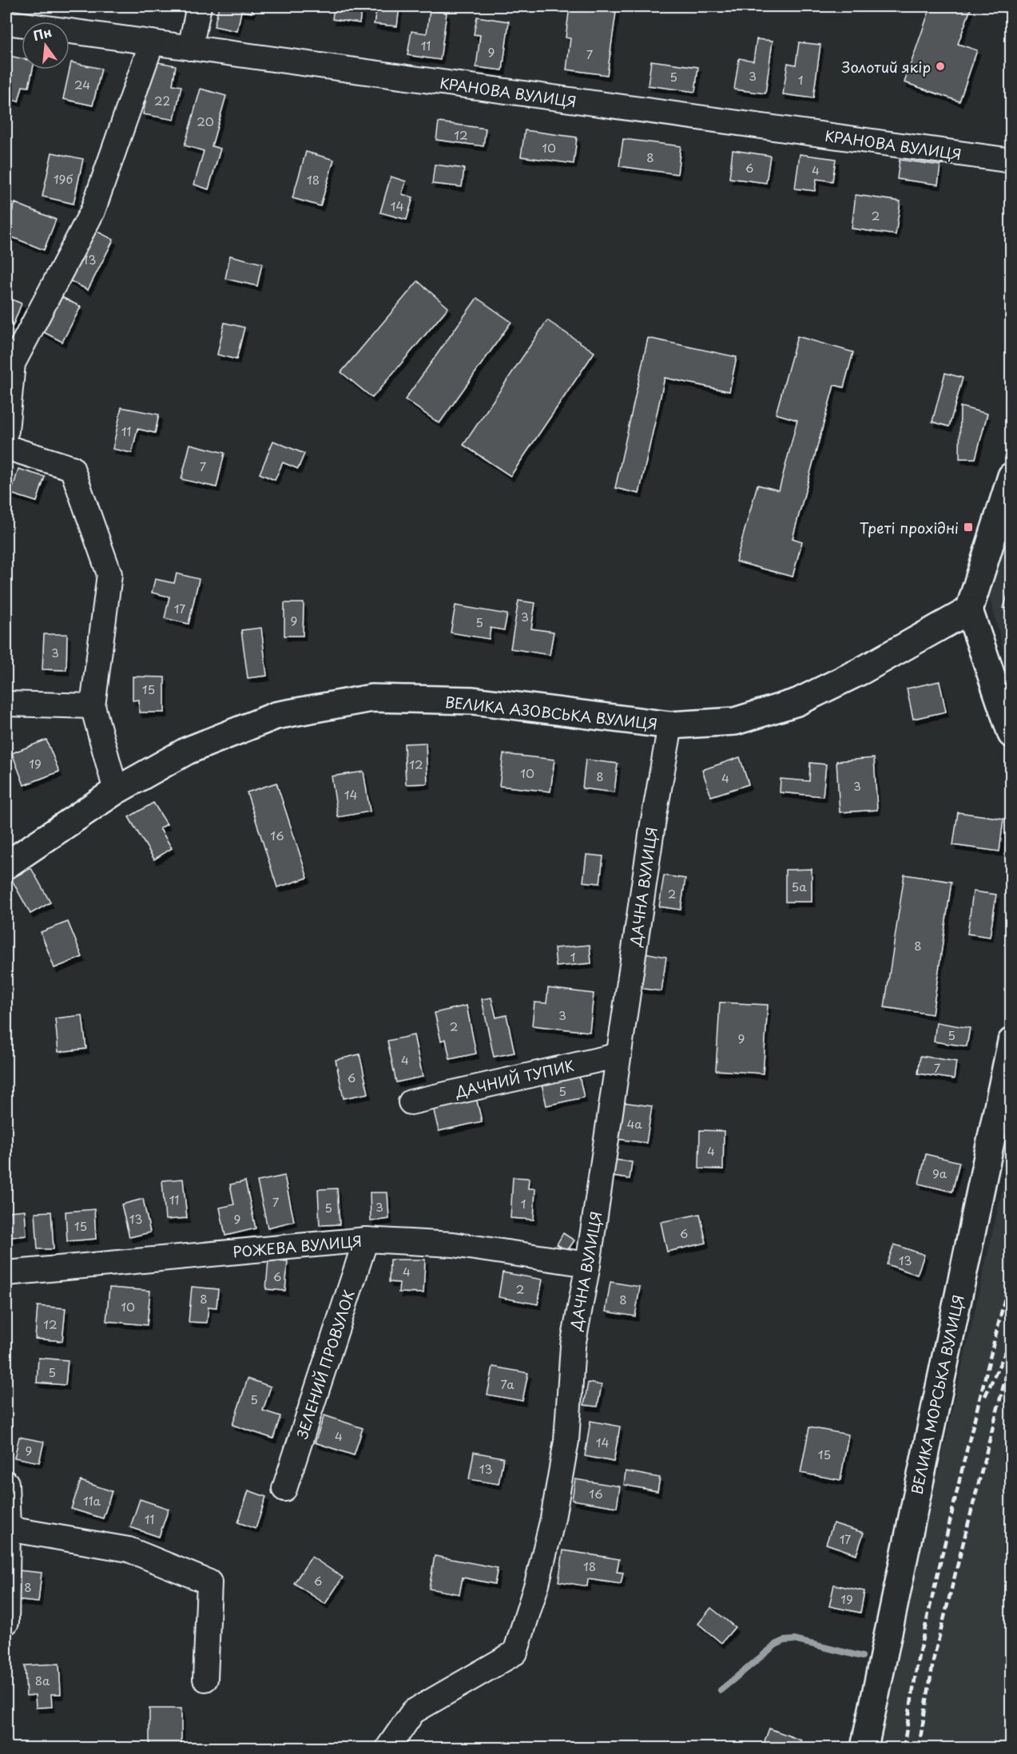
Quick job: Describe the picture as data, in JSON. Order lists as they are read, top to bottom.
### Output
{
  "streets": {
    "street": [
      "КРАНОВА ВУЛИЦЯ",
      "ВЕЛИКА АЗОВСЬКА ВУЛИЦЯ",
      "ДАЧНА ВУЛИЦЯ",
      "ДАЧНИЙ ТУПИК",
      "РОЖЕВА ВУЛИЦЯ",
      "ЗЕЛЕНИЙ ПРОВУЛОК",
      "ВЕЛИКА МОРСЬКА ВУЛИЦЯ"
    ]
  },
  "crossings": [
    ["ВЕЛИКА АЗОВСЬКА ВУЛИЦЯ", "ДАЧНА ВУЛИЦЯ"],
    ["ДАЧНА ВУЛИЦЯ", "ДАЧНИЙ ТУПИК"],
    ["ДАЧНА ВУЛИЦЯ", "РОЖЕВА ВУЛИЦЯ"],
    ["РОЖЕВА ВУЛИЦЯ", "ЗЕЛЕНИЙ ПРОВУЛОК"]
  ],
  "places": {
    "other": ["Золотий якір"],
    "transit": ["Треті прохідні"]
  },
  "house_numbers": [
    "11",
    "9",
    "7",
    "3",
    "5",
    "1",
    "24",
    "22",
    "20",
    "12",
    "10",
    "8",
    "6",
    "4",
    "19б",
    "18",
    "14",
    "2",
    "13",
    "11",
    "7",
    "17",
    "3",
    "9",
    "5",
    "3",
    "15",
    "19",
    "12",
    "10",
    "8",
    "4",
    "3",
    "14",
    "16",
    "5а",
    "2",
    "8",
    "1",
    "3",
    "2",
    "5",
    "9",
    "4",
    "7",
    "6",
    "5",
    "4а",
    "4",
    "9а",
    "11",
    "7",
    "1",
    "3",
    "5",
    "13",
    "9",
    "15",
    "6",
    "13",
    "4",
    "6",
    "2",
    "8",
    "8",
    "10",
    "12",
    "5",
    "7а",
    "5",
    "4",
    "14",
    "9",
    "15",
    "13",
    "16",
    "11а",
    "11",
    "17",
    "18",
    "6",
    "8",
    "19",
    "8а"
  ],
  "north": "top"
}
